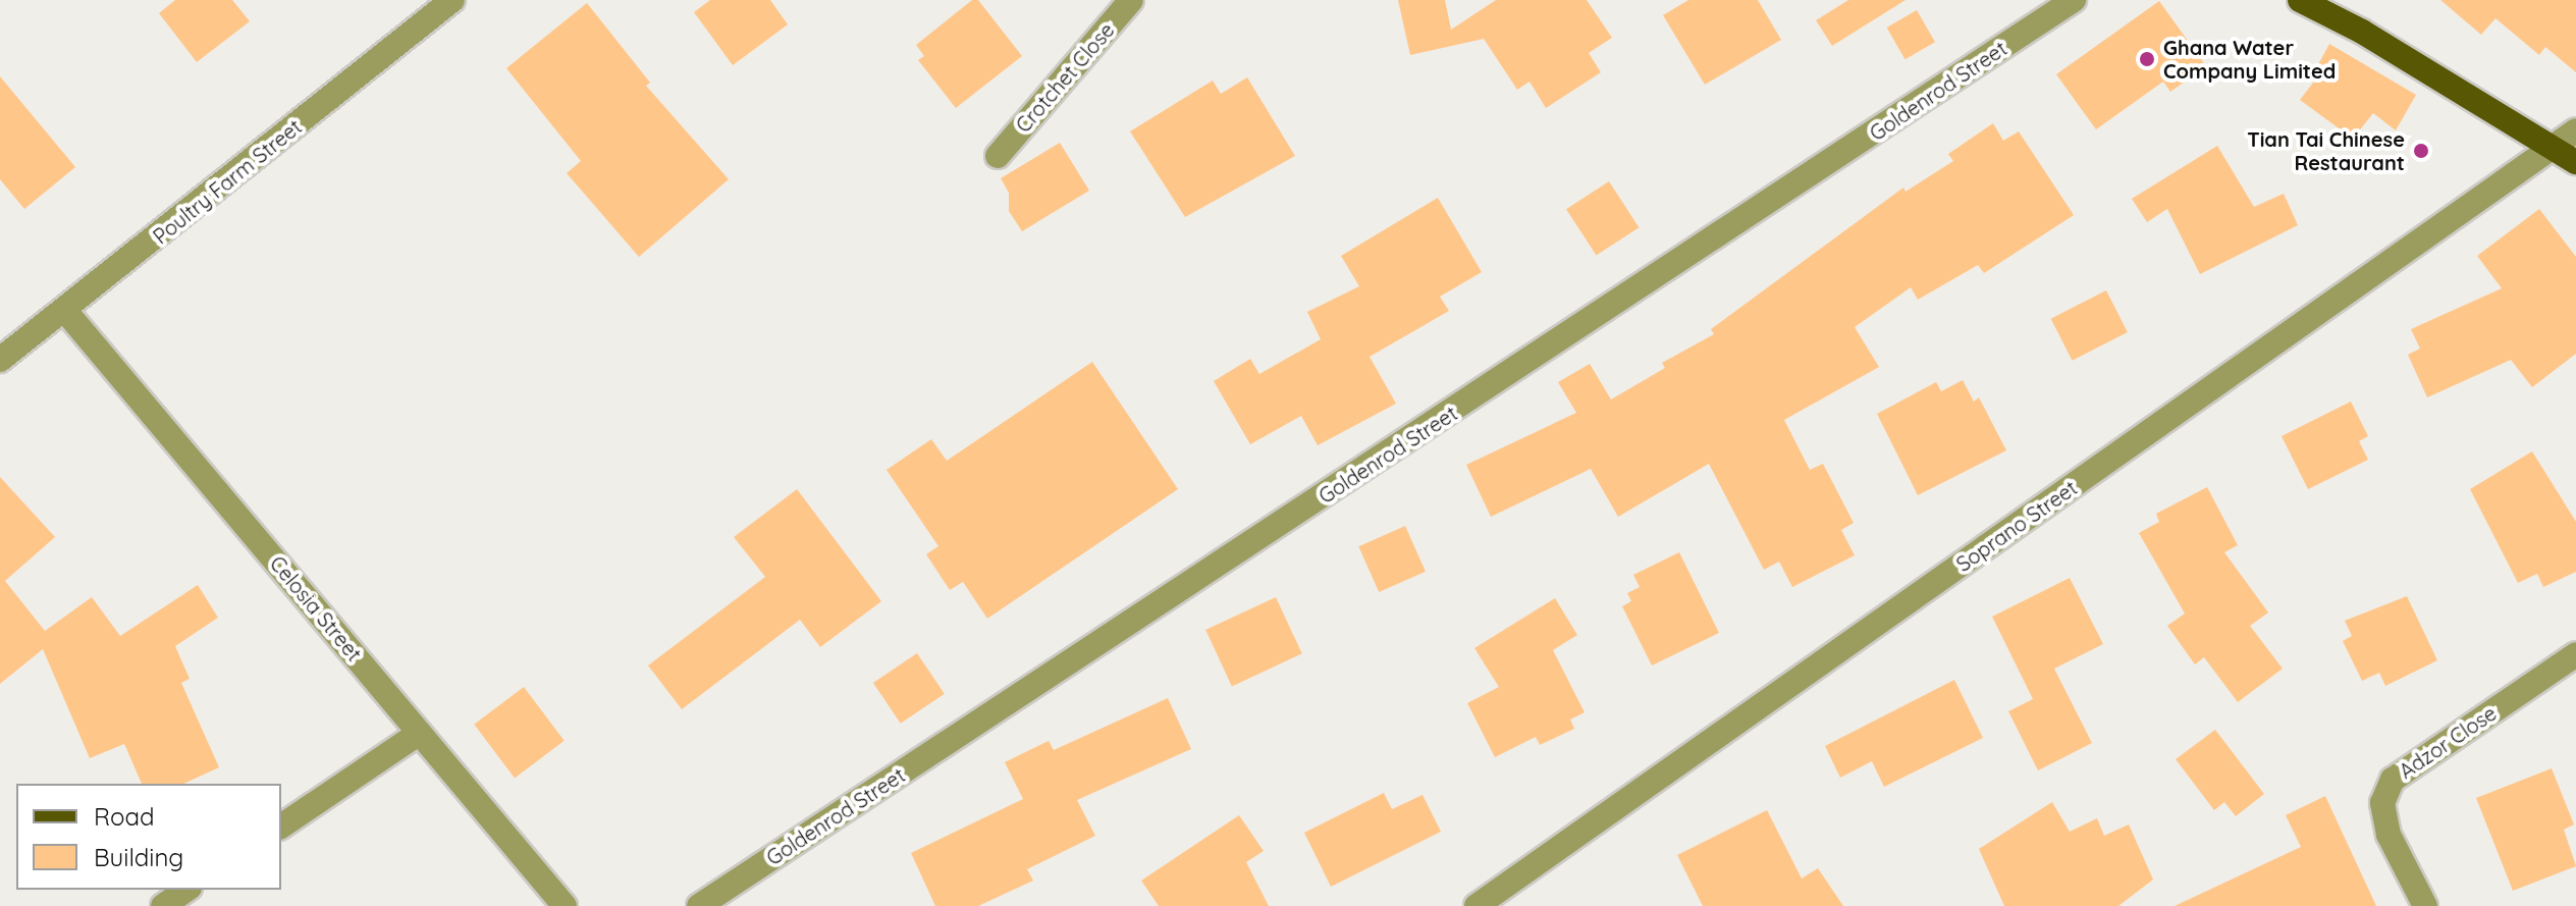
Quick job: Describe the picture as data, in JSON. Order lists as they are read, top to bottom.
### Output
{
  "streets": {
    "street": [
      "Crotchet Close",
      "Goldenrod Street",
      "Poultry Farm Street",
      "Soprano Street",
      "Celosia Street",
      "Adzor Close"
    ]
  },
  "crossings": [
    ["Poultry Farm Street", "Celosia Street"]
  ],
  "places": ["Ghana Water Company Limited", "Tian Tai Chinese Restaurant"],
  "legend": ["Road", "Building"]
}
